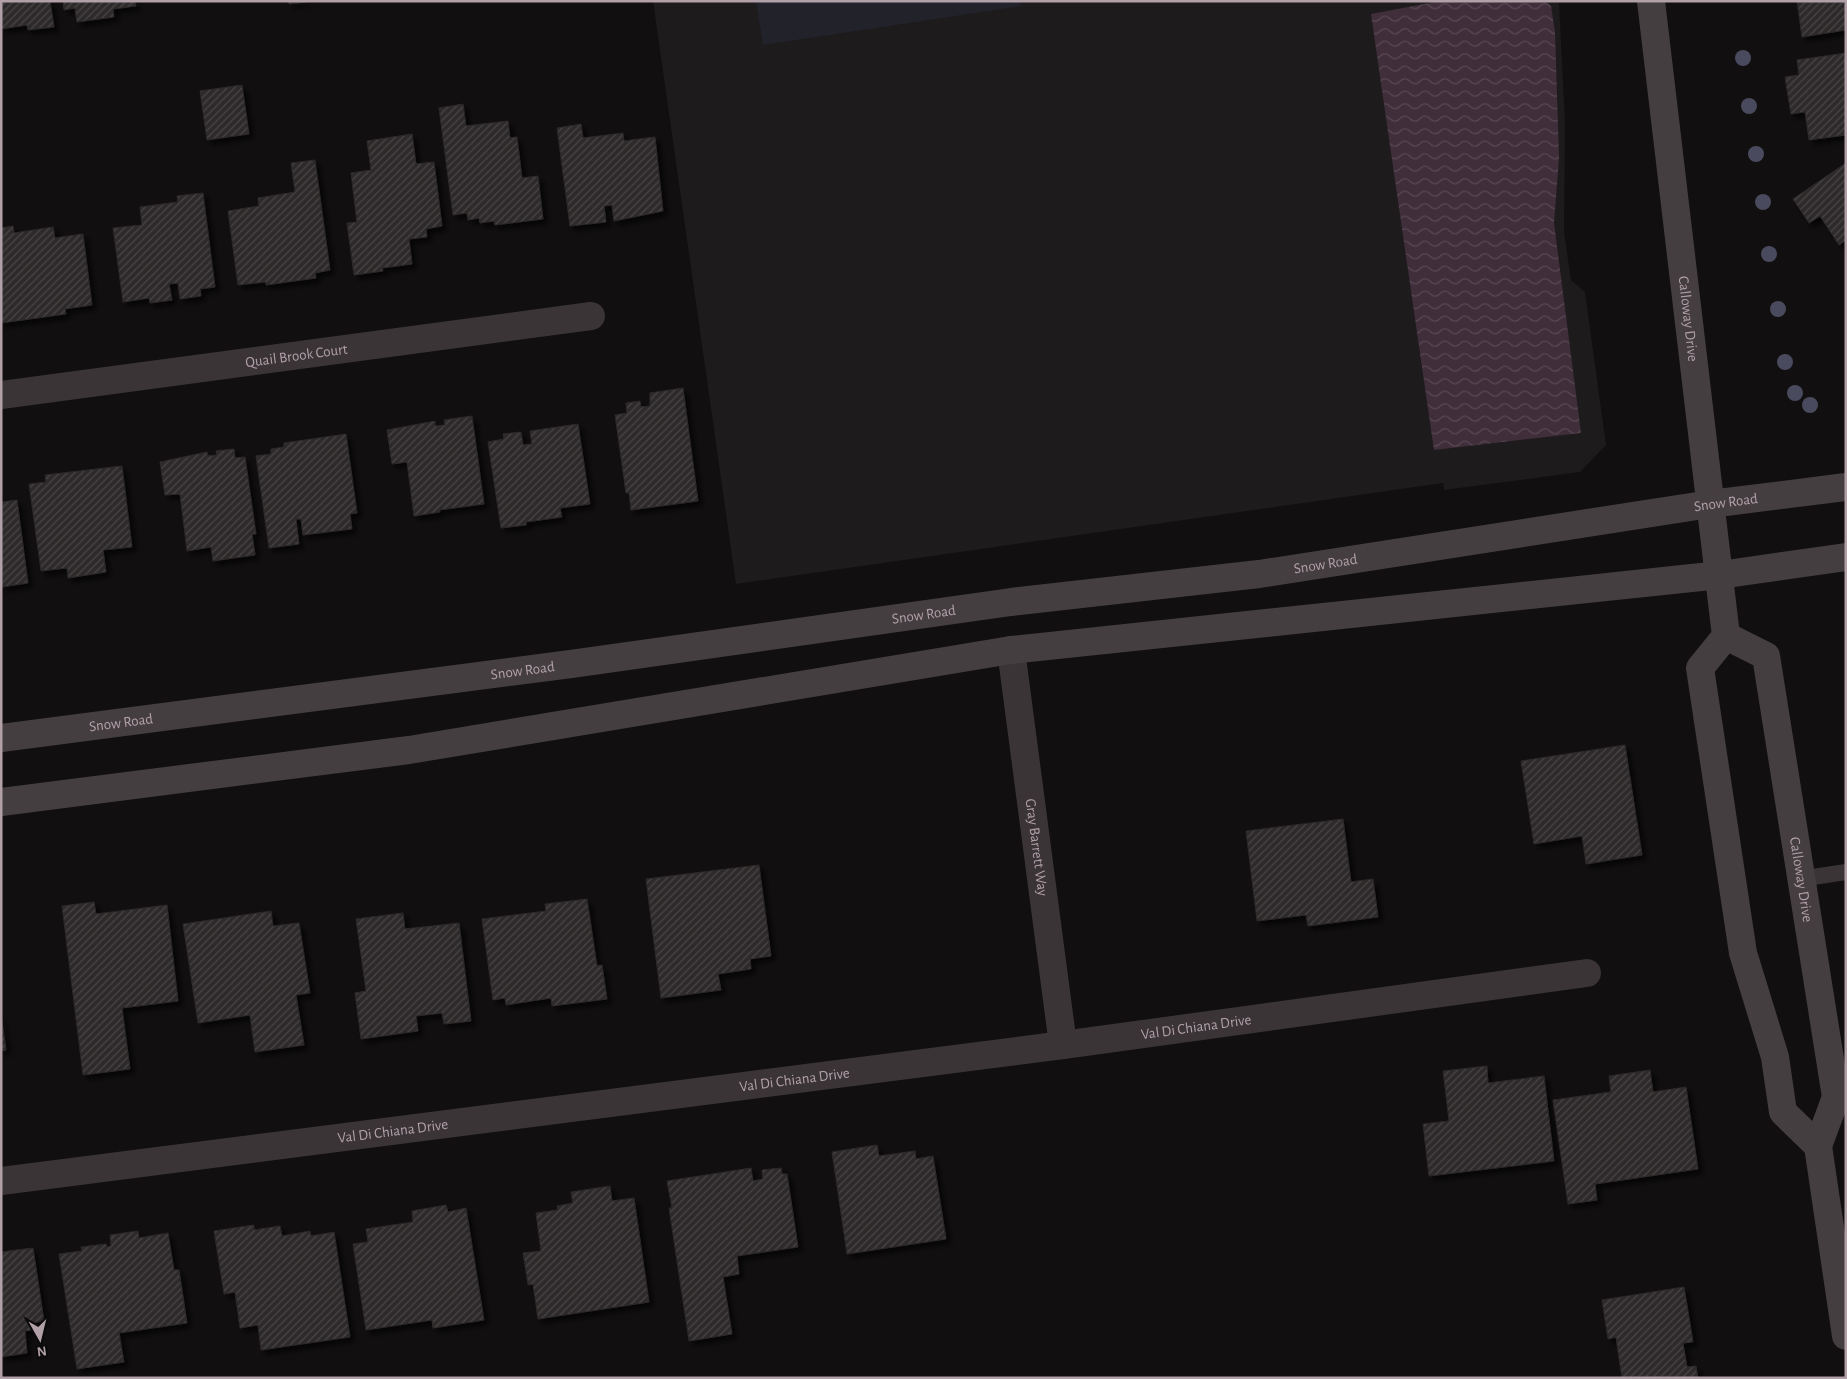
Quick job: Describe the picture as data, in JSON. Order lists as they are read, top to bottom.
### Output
{
  "streets": {
    "main road": ["Calloway Drive", "Snow Road"],
    "street": ["Quail Brook Court", "Gray Barrett Way", "Val Di Chiana Drive"]
  },
  "crossings": [
    ["Calloway Drive", "Snow Road"],
    ["Gray Barrett Way", "Val Di Chiana Drive"]
  ],
  "north": "bottom"
}
